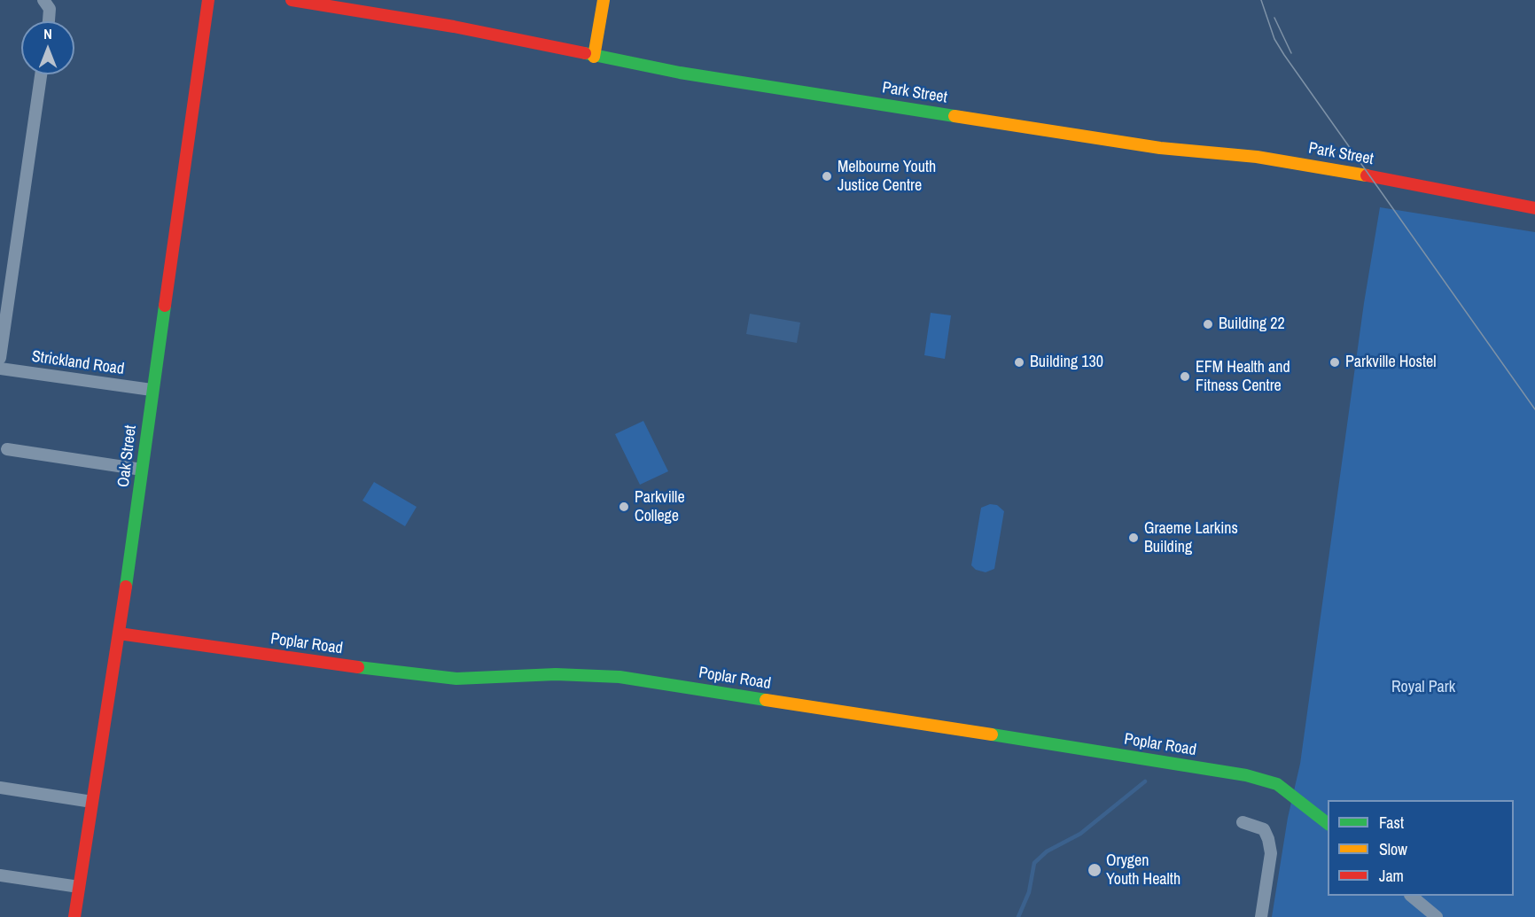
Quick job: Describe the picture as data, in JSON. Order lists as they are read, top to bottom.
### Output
{
  "streets": {
    "street": [
      "Park Street",
      "Strickland Road",
      "Oak Street",
      "Poplar Road"
    ]
  },
  "crossings": [
    ["Strickland Road", "Oak Street"],
    ["Oak Street", "Poplar Road"]
  ],
  "parks": ["Royal Park"],
  "places": [
    "Melbourne Youth Justice Centre",
    "Building 22",
    "Building 130",
    "Parkville Hostel",
    "EFM Health and Fitness Centre",
    "Parkville College",
    "Graeme Larkins Building",
    "Orygen Youth Health"
  ],
  "legend": ["Fast", "Slow", "Jam"],
  "north": "top"
}
